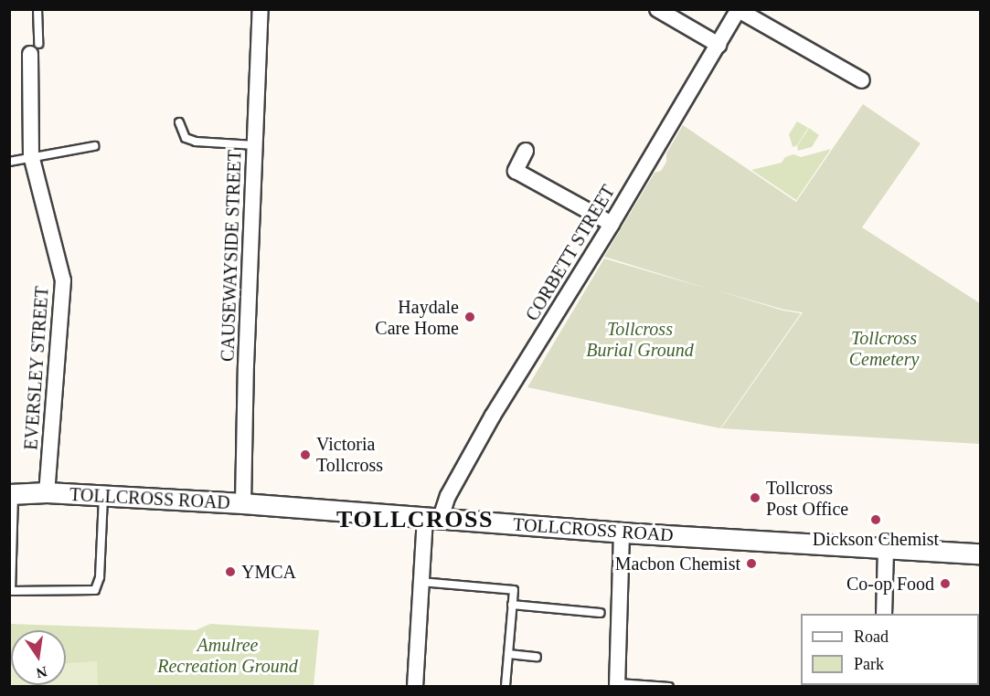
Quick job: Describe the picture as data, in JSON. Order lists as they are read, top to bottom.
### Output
{
  "streets": {
    "street": [
      "CORBETT STREET",
      "CAUSEWAYSIDE STREET",
      "EVERSLEY STREET",
      "TOLLCROSS ROAD"
    ]
  },
  "crossings": [
    ["CORBETT STREET", "TOLLCROSS ROAD"],
    ["CAUSEWAYSIDE STREET", "TOLLCROSS ROAD"],
    ["EVERSLEY STREET", "TOLLCROSS ROAD"]
  ],
  "districts": ["TOLLCROSS"],
  "parks": ["Tollcross Burial Ground", "Tollcross Cemetery", "Amulree Recreation Ground"],
  "places": [
    "Haydale Care Home",
    "Victoria Tollcross",
    "Tollcross Post Office",
    "Dickson Chemist",
    "Macbon Chemist",
    "YMCA",
    "Co-op Food"
  ],
  "legend": ["Road", "Park"],
  "north": "bottom"
}
